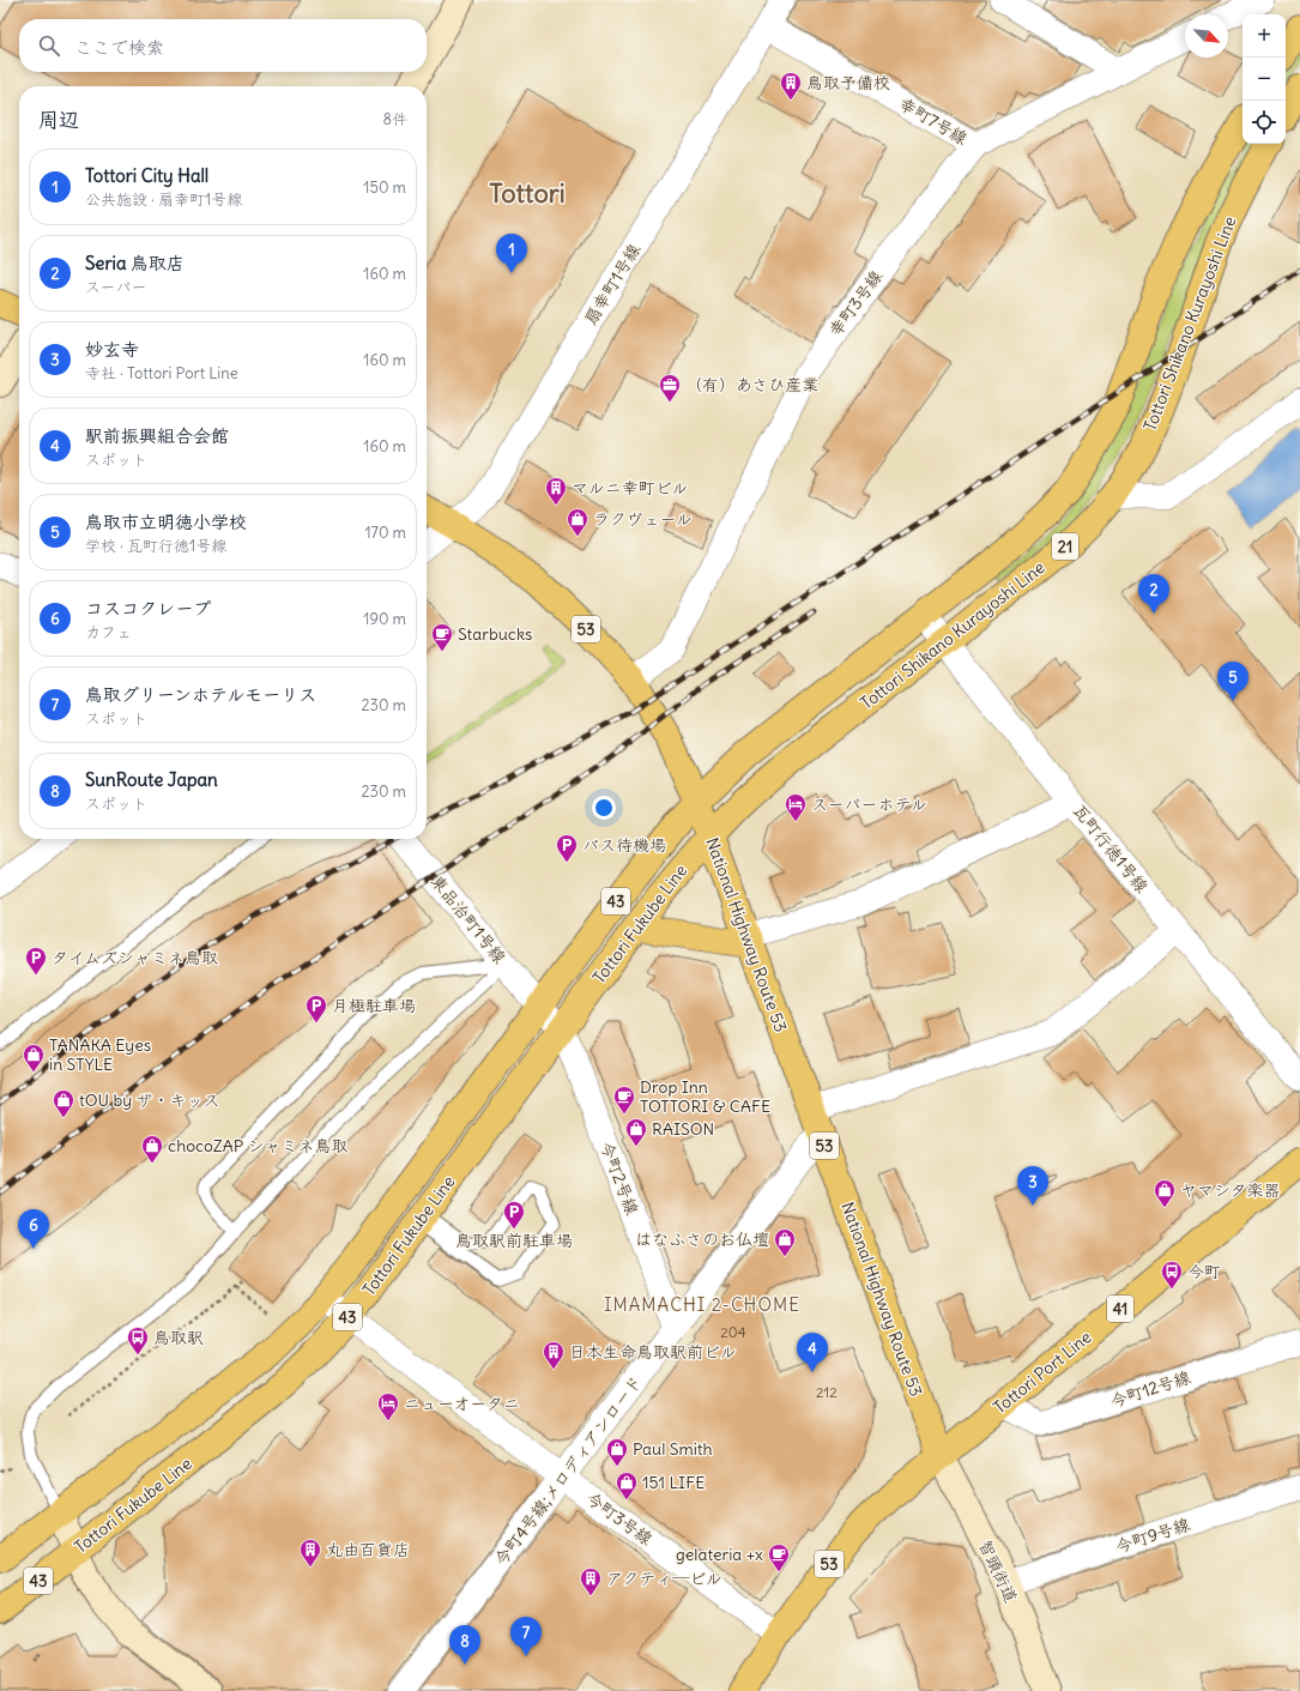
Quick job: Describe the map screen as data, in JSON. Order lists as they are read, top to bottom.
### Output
{
  "streets": {
    "main road": [
      "Tottori Shikano Kurayoshi Line",
      "21",
      "53",
      "43",
      "Tottori Fukube Line",
      "National Highway Route 53",
      "41",
      "Tottori Port Line"
    ],
    "street": [
      "幸町7号線",
      "扇幸町1号線",
      "幸町3号線",
      "瓦町行徳1号線",
      "東品治町1号線",
      "今町2号線",
      "今町12号線",
      "今町4号線;メロディアンロード",
      "今町3号線",
      "今町9号線",
      "智頭街道"
    ]
  },
  "crossings": [
    ["幸町7号線", "扇幸町1号線"],
    ["幸町7号線", "幸町3号線"],
    ["扇幸町1号線", "National Highway Route 53"],
    ["幸町3号線", "National Highway Route 53"],
    ["Tottori Shikano Kurayoshi Line", "瓦町行徳1号線"],
    ["Tottori Shikano Kurayoshi Line", "Tottori Fukube Line"],
    ["Tottori Shikano Kurayoshi Line", "National Highway Route 53"],
    ["53", "National Highway Route 53"],
    ["53", "Tottori Port Line"],
    ["53", "今町3号線"],
    ["53", "智頭街道"],
    ["東品治町1号線", "Tottori Fukube Line"],
    ["東品治町1号線", "今町2号線"],
    ["Tottori Fukube Line", "National Highway Route 53"],
    ["Tottori Fukube Line", "今町2号線"],
    ["Tottori Fukube Line", "今町3号線"],
    ["National Highway Route 53", "Tottori Port Line"],
    ["National Highway Route 53", "今町4号線;メロディアンロード"],
    ["National Highway Route 53", "智頭街道"],
    ["今町2号線", "今町4号線;メロディアンロード"],
    ["Tottori Port Line", "今町12号線"],
    ["Tottori Port Line", "智頭街道"],
    ["今町4号線;メロディアンロード", "今町3号線"],
    ["今町9号線", "智頭街道"]
  ],
  "districts": ["Tottori", "IMAMACHI 2-CHOME"],
  "places": {
    "building": [
      "鳥取予備校",
      "マルニ幸町ビル",
      "日本生命鳥取駅前ビル",
      "丸由百貨店",
      "アクティ―ビル"
    ],
    "office": ["（有）あさひ産業"],
    "shop": [
      "ラクヴェール",
      "TANAKA Eyes in STYLE",
      "tOU by ザ・キッス",
      "RAISON",
      "chocoZAP シャミネ鳥取",
      "ヤマシタ楽器",
      "はなふさのお仏壇",
      "Paul Smith",
      "151 LIFE"
    ],
    "cafe": ["Starbucks", "Drop Inn TOTTORI & CAFE", "gelateria +x"],
    "hotel": ["スーパーホテル", "ニューオータニ"],
    "parking": [
      "バス待機場",
      "タイムズシャミネ鳥取",
      "月極駐車場",
      "鳥取駅前駐車場"
    ],
    "bus stop": ["今町", "鳥取駅"]
  },
  "house_numbers": ["204", "212"],
  "north": "bottom right",
  "page": {
    "map_buttons": ["+", "−"],
    "search": "ここで検索",
    "heading": ["周辺", "8件"],
    "list": [
      {
        "mark": "1",
        "name": "Tottori City Hall",
        "note": "公共施設 · 扇幸町1号線",
        "value": "150 m"
      },
      {
        "mark": "2",
        "name": "Seria 鳥取店",
        "note": "スーパー",
        "value": "160 m"
      },
      {
        "mark": "3",
        "name": "妙玄寺",
        "note": "寺社 · Tottori Port Line",
        "value": "160 m"
      },
      {
        "mark": "4",
        "name": "駅前振興組合会館",
        "note": "スポット",
        "value": "160 m"
      },
      {
        "mark": "5",
        "name": "鳥取市立明徳小学校",
        "note": "学校 · 瓦町行徳1号線",
        "value": "170 m"
      },
      {
        "mark": "6",
        "name": "コスコクレープ",
        "note": "カフェ",
        "value": "190 m"
      },
      {
        "mark": "7",
        "name": "鳥取グリーンホテルモーリス",
        "note": "スポット",
        "value": "230 m"
      },
      {
        "mark": "8",
        "name": "SunRoute Japan",
        "note": "スポット",
        "value": "230 m"
      }
    ],
    "pins": [
      "1",
      "2",
      "5",
      "3",
      "6",
      "4",
      "7",
      "8"
    ]
  }
}
